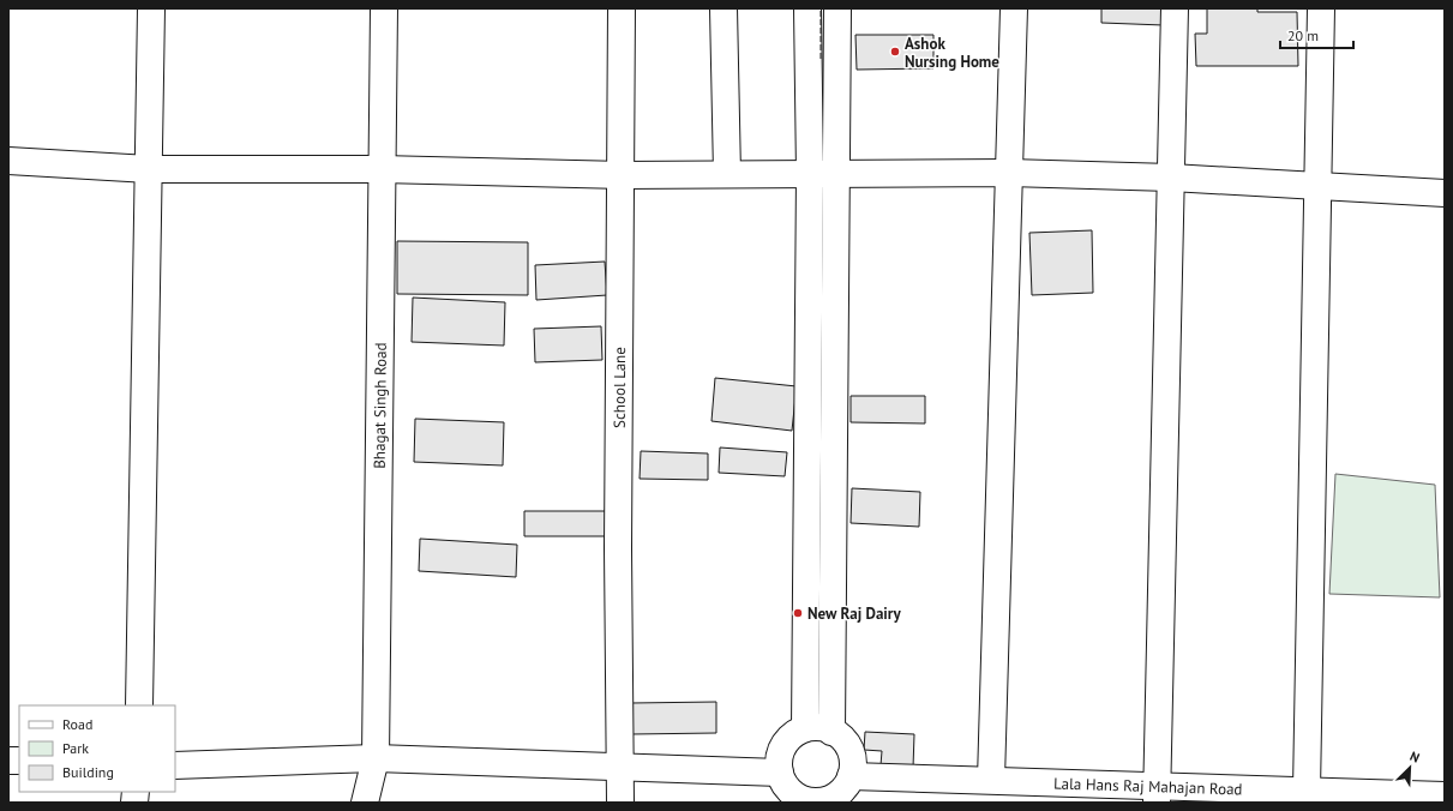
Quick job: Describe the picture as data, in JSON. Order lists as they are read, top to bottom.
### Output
{
  "streets": {
    "street": ["School Lane", "Bhagat Singh Road", "Lala Hans Raj Mahajan Road"]
  },
  "places": ["Ashok Nursing Home", "New Raj Dairy"],
  "legend": ["Road", "Park", "Building"],
  "scale_bar": "20 m",
  "north": "top right"
}
